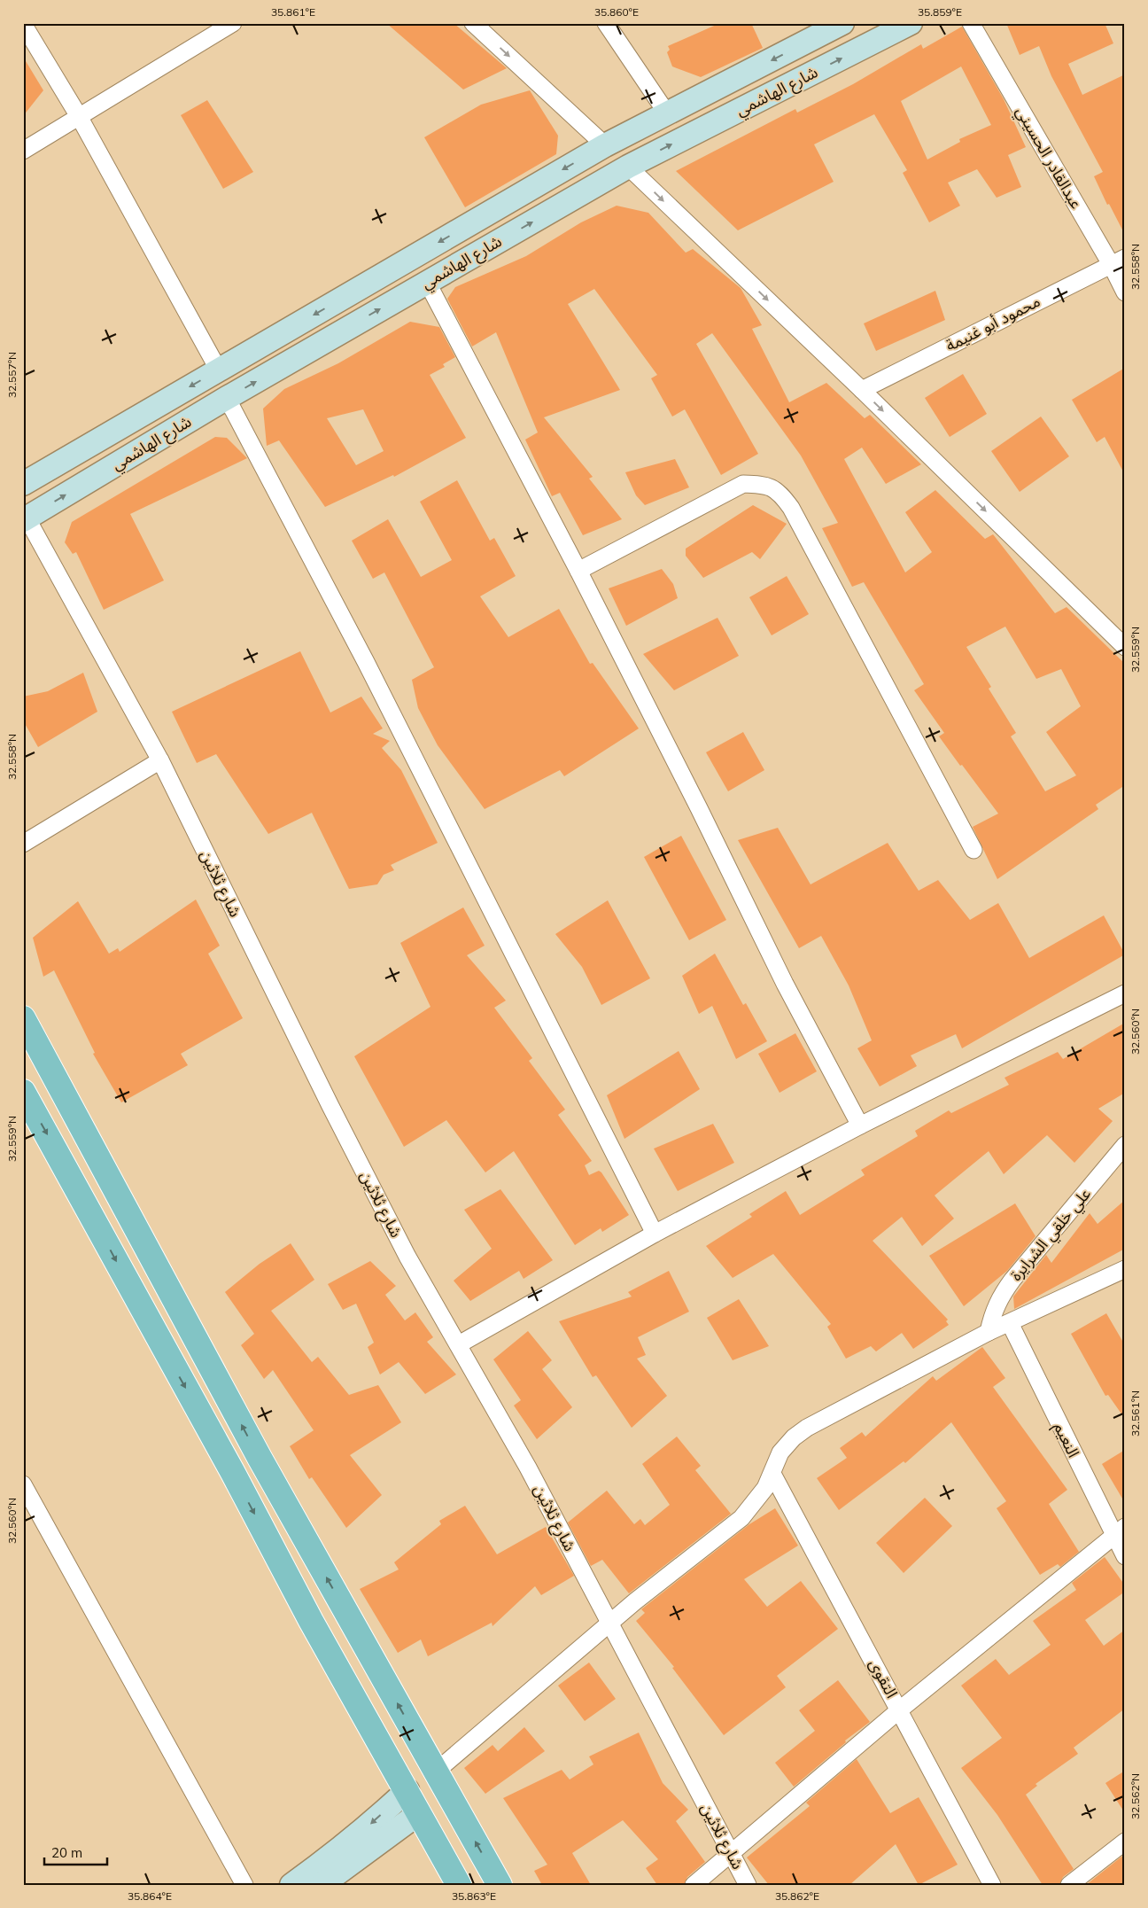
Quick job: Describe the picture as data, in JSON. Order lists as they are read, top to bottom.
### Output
{
  "streets": {
    "main road": ["شارع الهاشمي"],
    "street": [
      "عبدالقادر الحسيني",
      "محمود أبو غنيمة",
      "شارع ثلاثين",
      "علي خلقي الشرايرة",
      "النعيم",
      "التقوى"
    ]
  },
  "crossings": [
    ["شارع الهاشمي", "شارع ثلاثين"],
    ["عبدالقادر الحسيني", "محمود أبو غنيمة"]
  ],
  "scale_bar": "20 m",
  "coordinates": [
    "35.861°E",
    "35.860°E",
    "35.859°E",
    "32.558°N",
    "32.557°N",
    "32.559°N",
    "32.560°N",
    "32.561°N",
    "32.562°N",
    "35.864°E",
    "35.863°E",
    "35.862°E"
  ]
}
